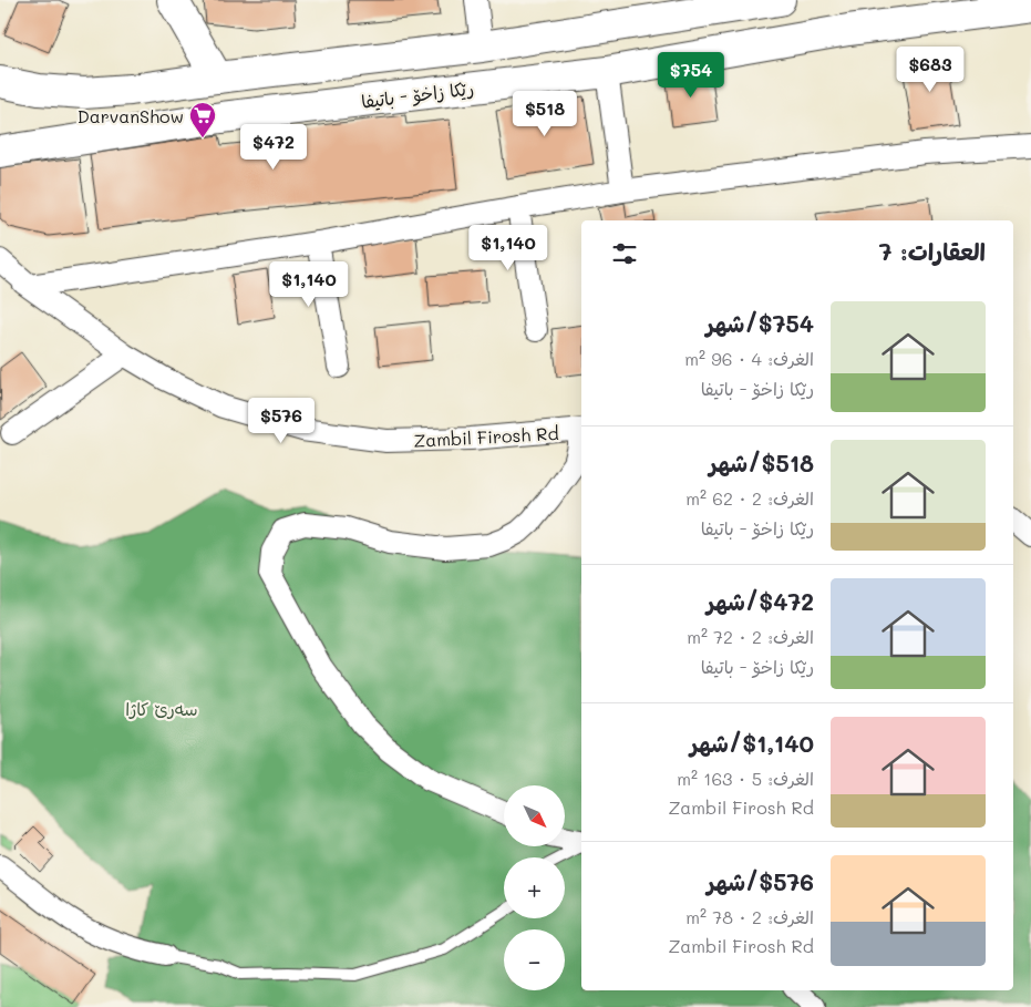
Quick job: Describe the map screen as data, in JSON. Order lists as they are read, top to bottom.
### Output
{
  "streets": {
    "main road": ["رێکا زاخۆ - باتیفا"],
    "street": ["Zambil Firosh Rd"]
  },
  "parks": ["سەرێ کاژا"],
  "places": {
    "supermarket": ["DarvanShow"]
  },
  "north": "bottom right",
  "page": {
    "price": [
      "$683",
      "$754",
      "$518",
      "$472",
      "$1,140",
      "$1,140",
      "$576"
    ],
    "heading": "العقارات: 7",
    "list": [
      {
        "name": "$754/شهر",
        "note": "الغرف: 4 · 96 m² · رێکا زاخۆ - باتیفا"
      },
      {
        "name": "$518/شهر",
        "note": "الغرف: 2 · 62 m² · رێکا زاخۆ - باتیفا"
      },
      {
        "name": "$472/شهر",
        "note": "الغرف: 2 · 72 m² · رێکا زاخۆ - باتیفا"
      },
      {
        "name": "$1,140/شهر",
        "note": "الغرف: 5 · 163 m² · Zambil Firosh Rd"
      },
      {
        "name": "$576/شهر",
        "note": "الغرف: 2 · 78 m² · Zambil Firosh Rd"
      }
    ],
    "map_buttons": ["+", "−"]
  }
}
